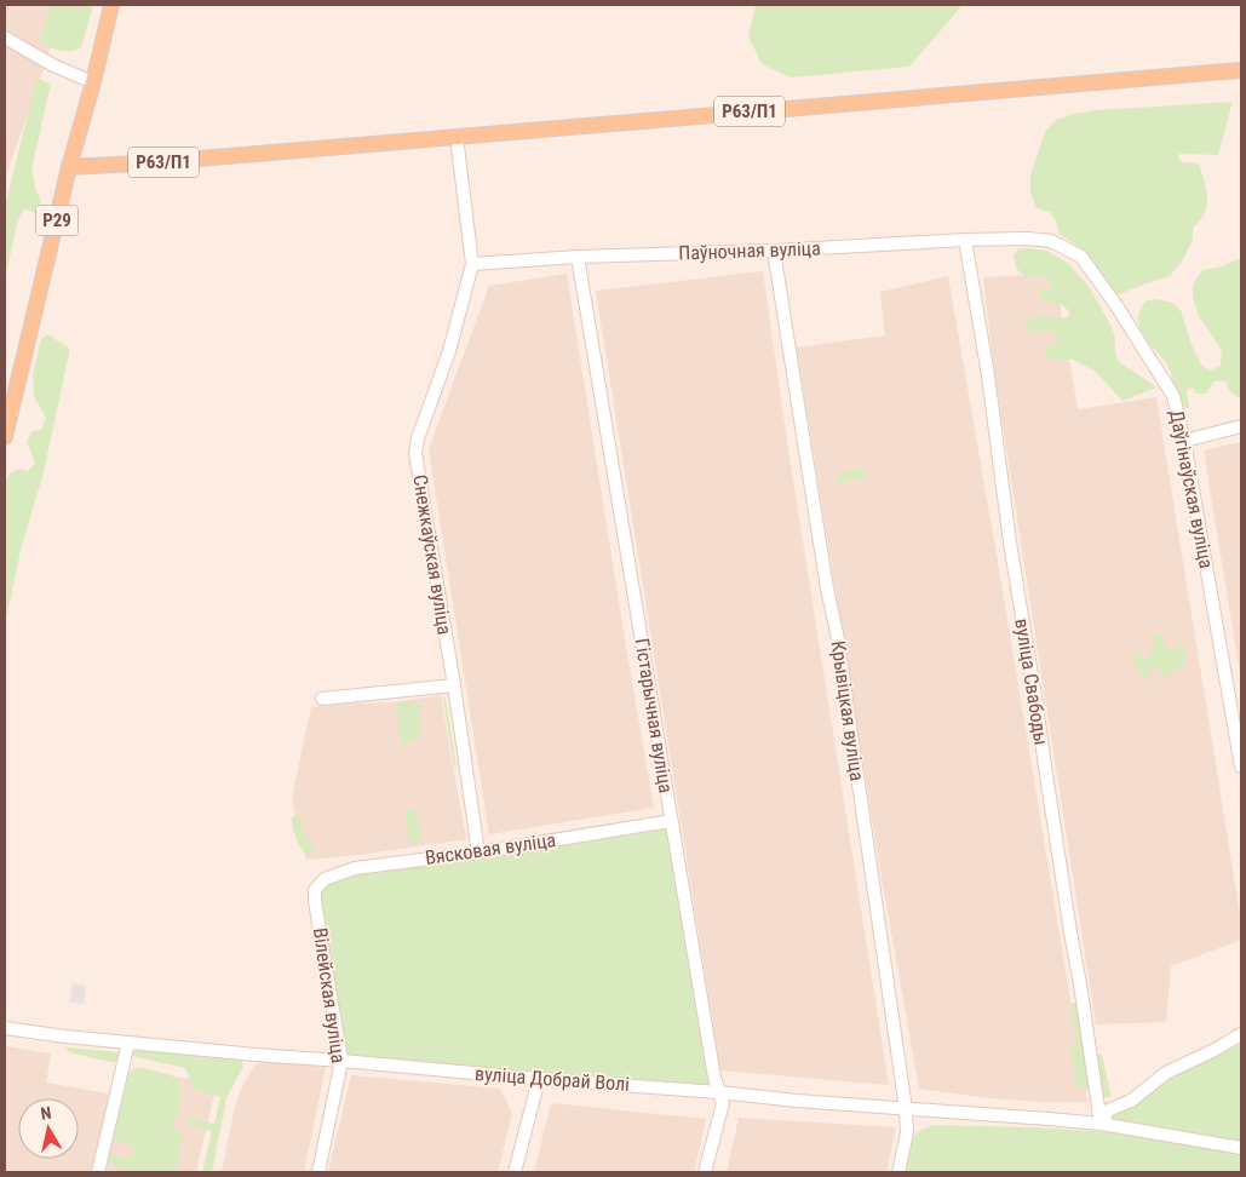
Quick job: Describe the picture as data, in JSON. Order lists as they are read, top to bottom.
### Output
{
  "streets": {
    "main road": ["Р63/П1", "Р29"],
    "street": [
      "Паўночная вуліца",
      "Даўгінаўская вуліца",
      "Снежкаўская вуліца",
      "вуліца Свабоды",
      "Крывіцкая вуліца",
      "Гістарычная вуліца",
      "Вясковая вуліца",
      "Вілейская вуліца",
      "вуліца Добрай Волі"
    ]
  },
  "crossings": [
    ["Р63/П1", "Р29"],
    ["Паўночная вуліца", "Даўгінаўская вуліца"],
    ["Паўночная вуліца", "Снежкаўская вуліца"],
    ["Паўночная вуліца", "вуліца Свабоды"],
    ["Паўночная вуліца", "Крывіцкая вуліца"],
    ["Паўночная вуліца", "Гістарычная вуліца"],
    ["Снежкаўская вуліца", "Вясковая вуліца"],
    ["вуліца Свабоды", "вуліца Добрай Волі"],
    ["Крывіцкая вуліца", "вуліца Добрай Волі"],
    ["Гістарычная вуліца", "Вясковая вуліца"],
    ["Гістарычная вуліца", "вуліца Добрай Волі"],
    ["Вясковая вуліца", "Вілейская вуліца"],
    ["Вілейская вуліца", "вуліца Добрай Волі"]
  ],
  "north": "top"
}
